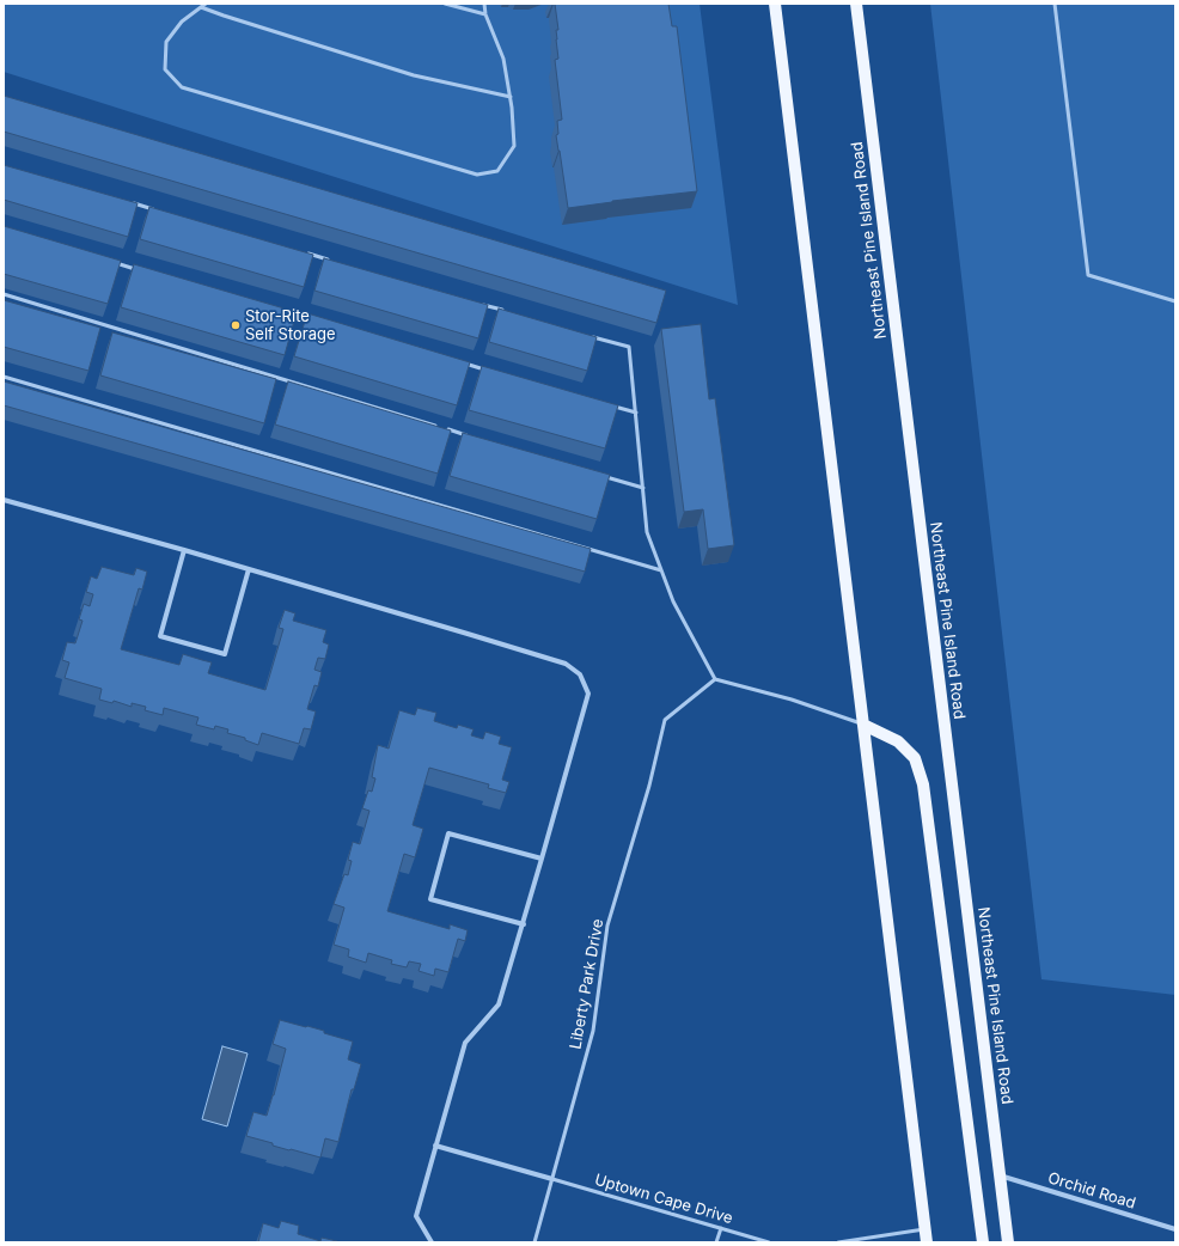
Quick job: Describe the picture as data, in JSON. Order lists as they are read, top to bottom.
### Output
{
  "streets": {
    "main road": ["Northeast Pine Island Road"],
    "street": ["Orchid Road"],
    "lane": ["Liberty Park Drive", "Uptown Cape Drive"]
  },
  "crossings": [
    ["Northeast Pine Island Road", "Orchid Road"],
    ["Liberty Park Drive", "Uptown Cape Drive"]
  ],
  "places": ["Stor-Rite Self Storage"]
}
